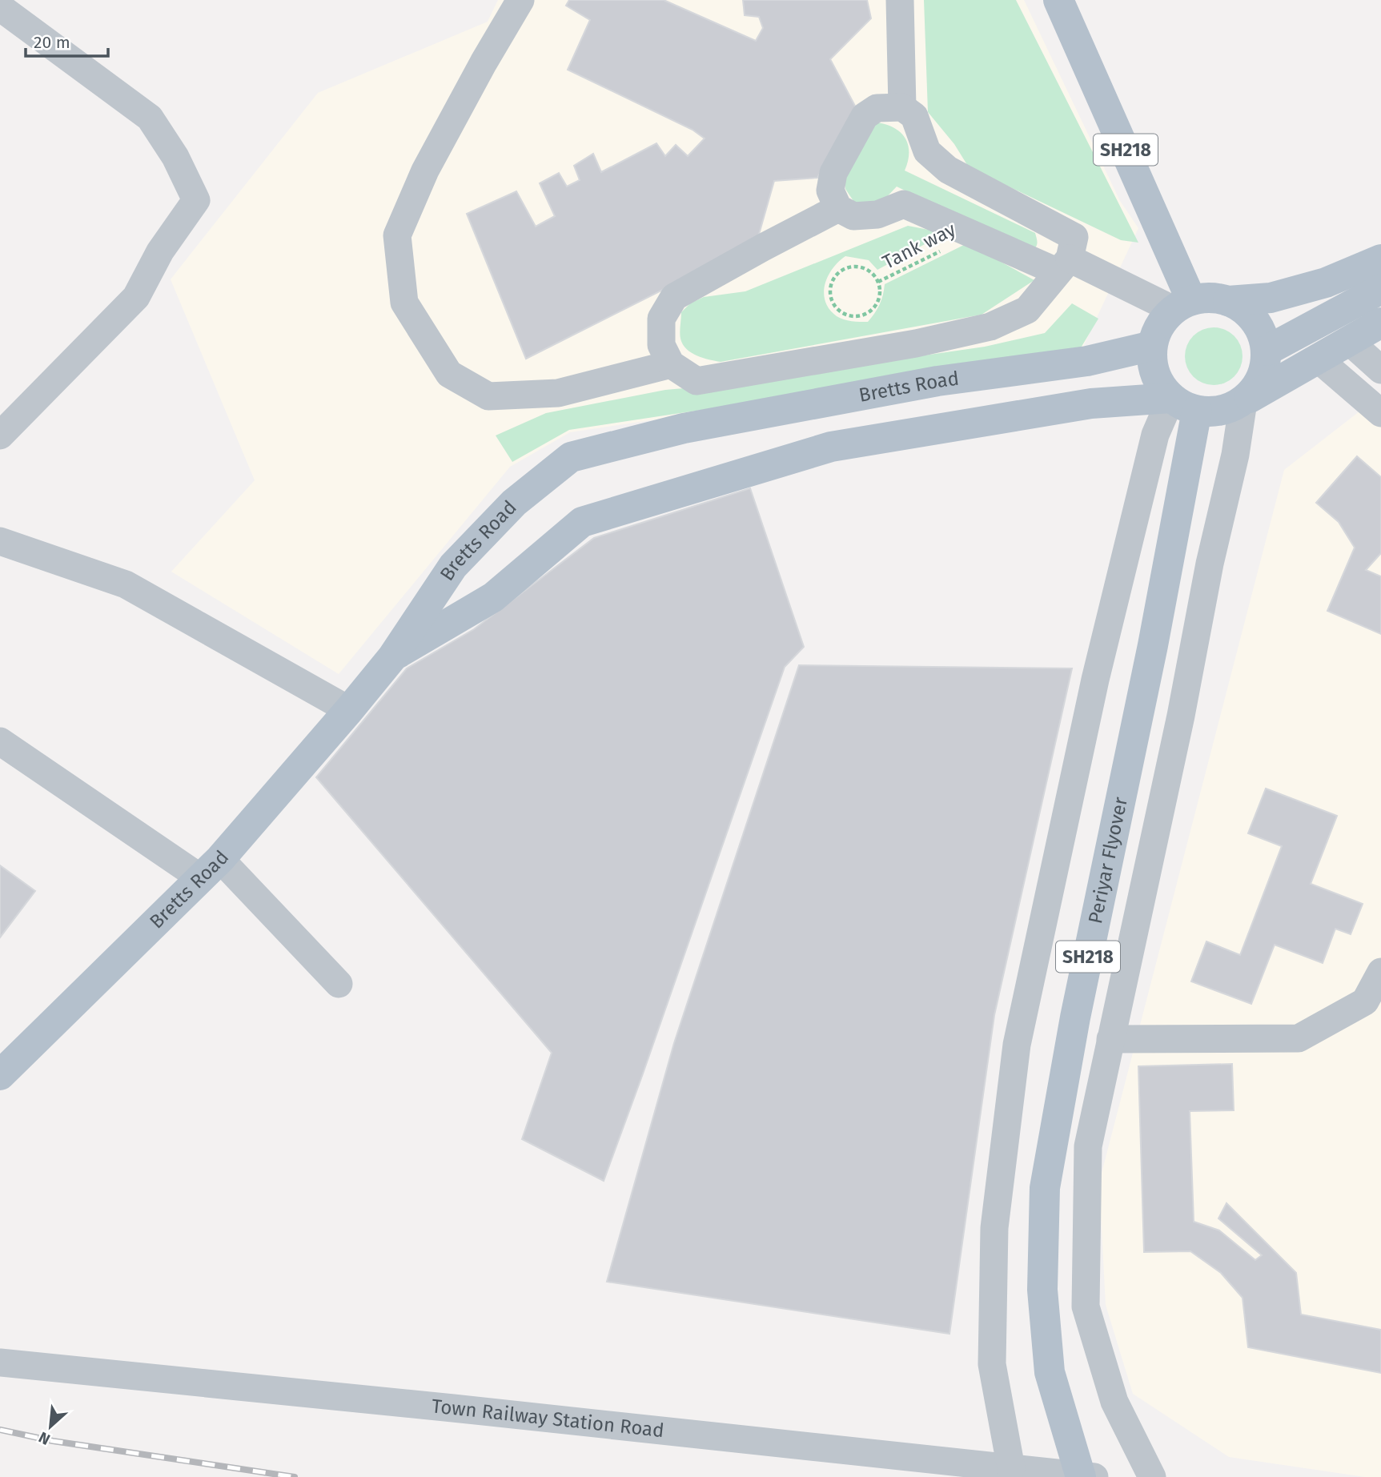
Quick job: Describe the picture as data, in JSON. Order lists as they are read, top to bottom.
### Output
{
  "streets": {
    "main road": ["SH218", "Bretts Road", "Periyar Flyover"],
    "street": ["Town Railway Station Road"],
    "path": ["Tank way"]
  },
  "crossings": [
    ["SH218", "Bretts Road"],
    ["SH218", "Periyar Flyover"],
    ["Bretts Road", "Periyar Flyover"]
  ],
  "scale_bar": "20 m",
  "north": "bottom left"
}
